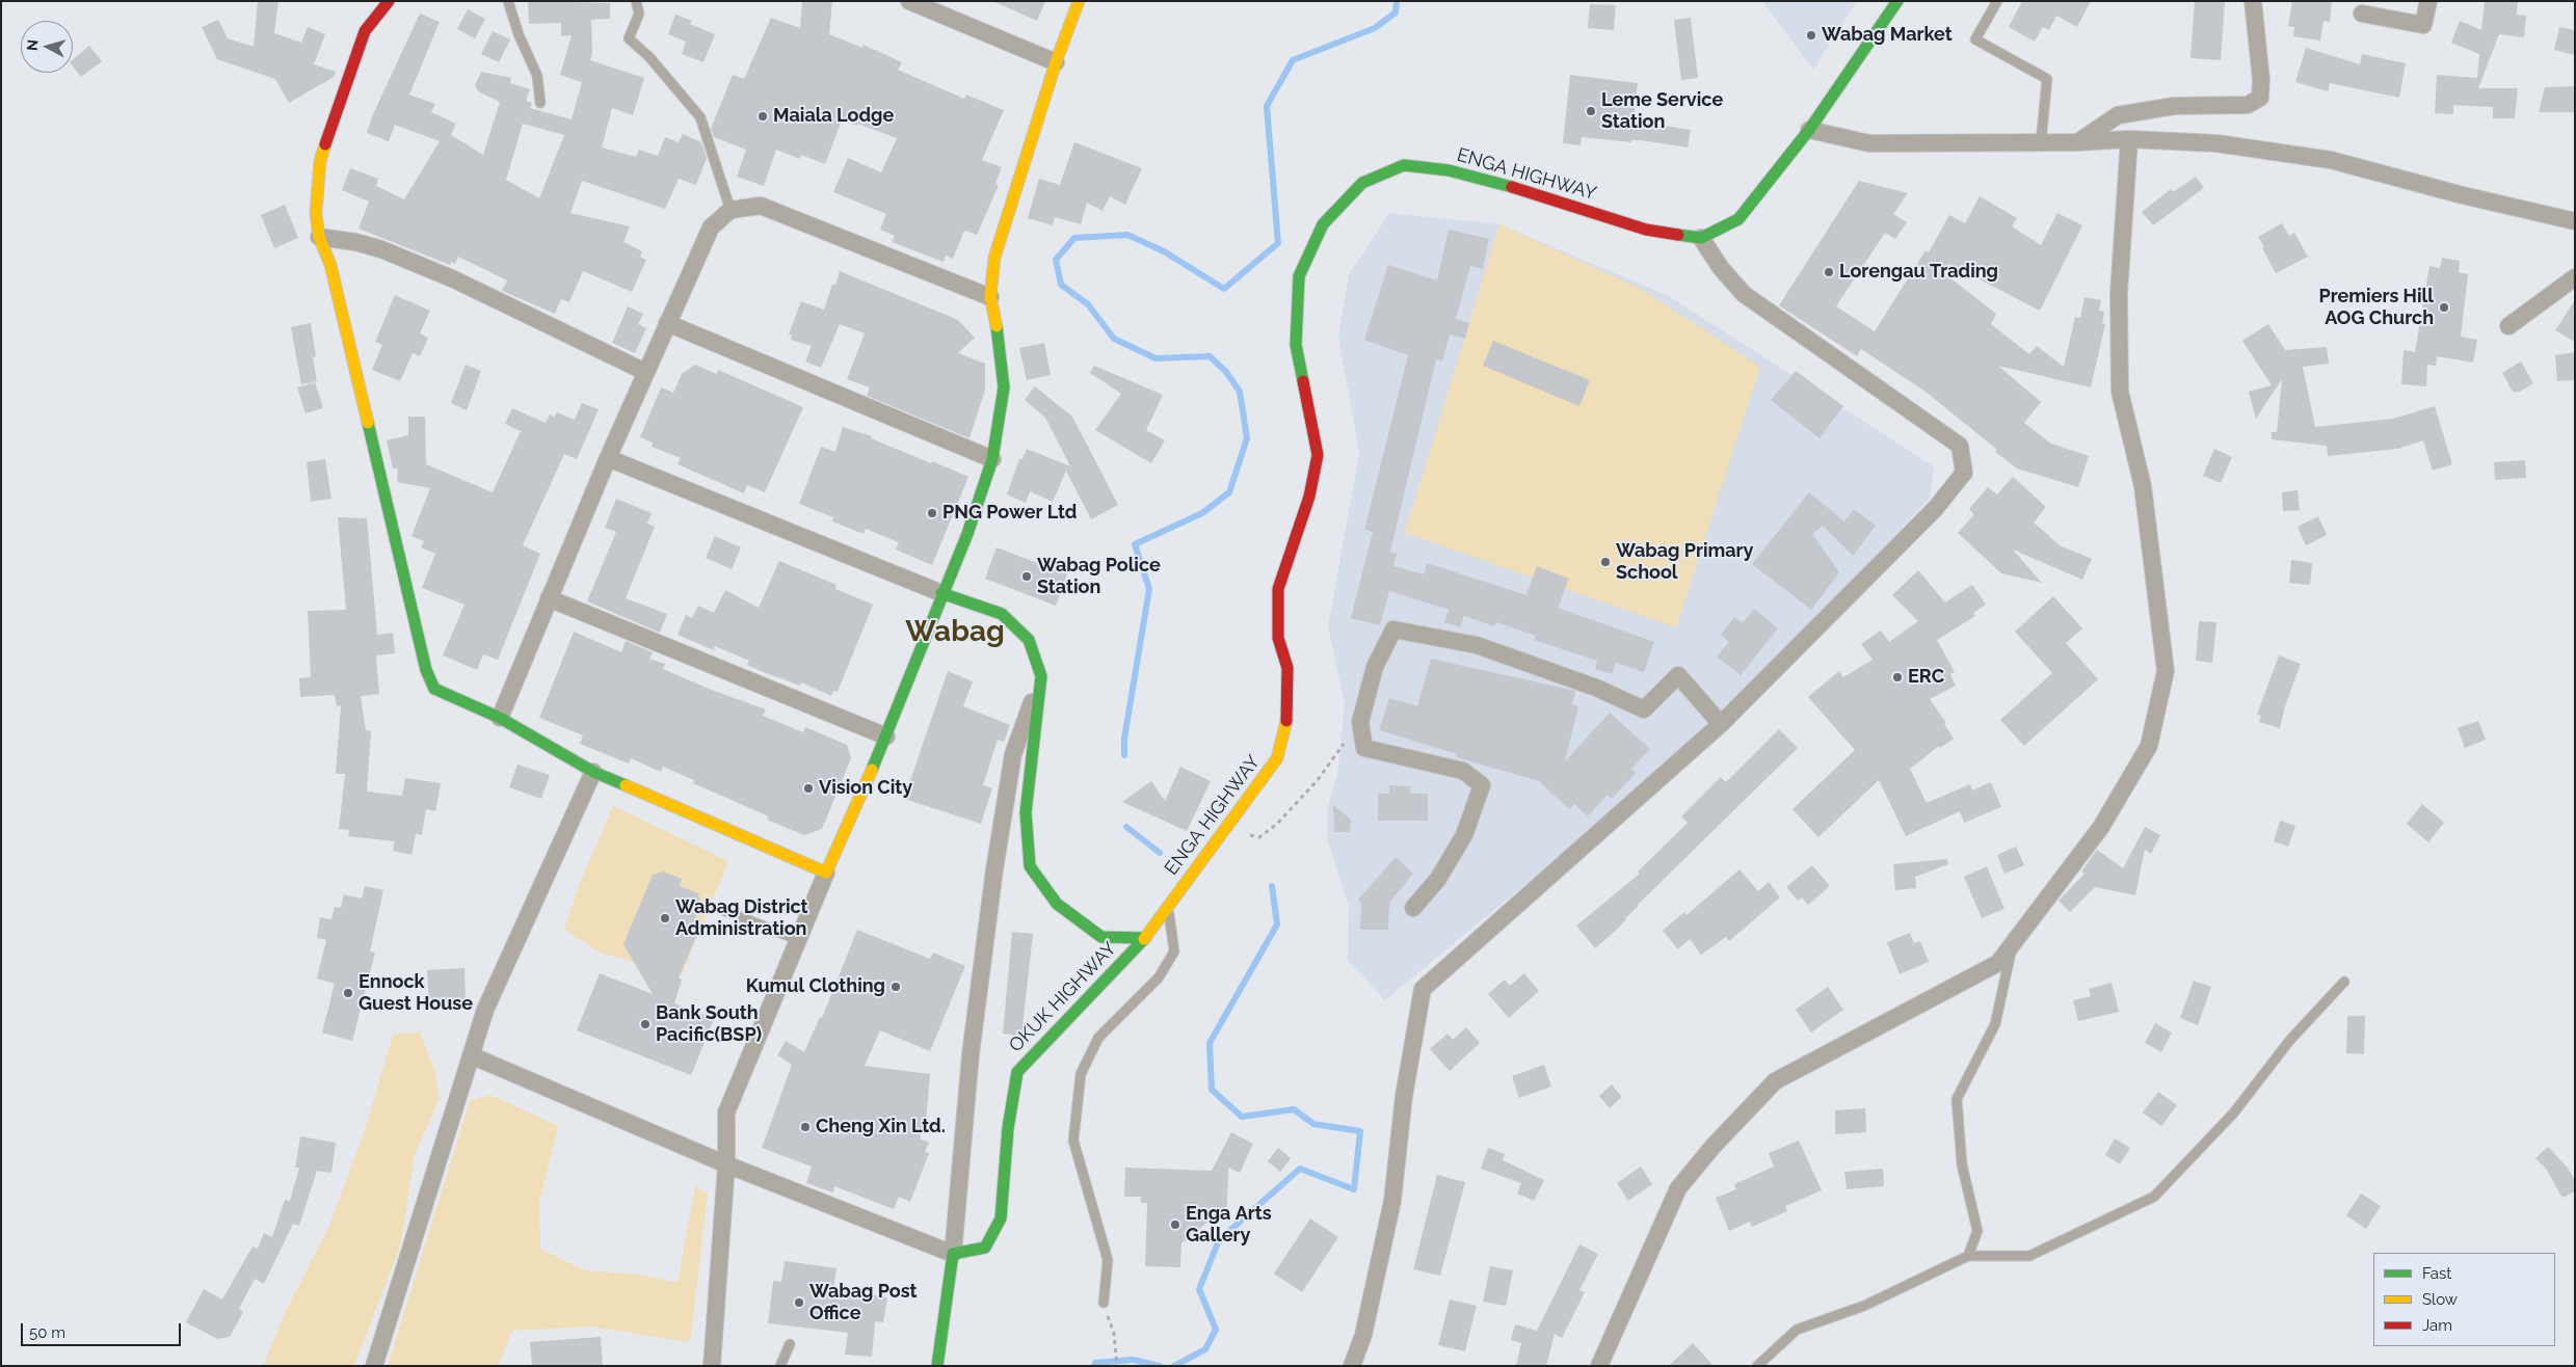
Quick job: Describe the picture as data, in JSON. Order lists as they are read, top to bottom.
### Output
{
  "streets": {
    "street": ["ENGA HIGHWAY", "OKUK HIGHWAY"]
  },
  "crossings": [
    ["ENGA HIGHWAY", "OKUK HIGHWAY"]
  ],
  "districts": ["Wabag"],
  "places": [
    "Wabag Market",
    "Leme Service Station",
    "Maiala Lodge",
    "Lorengau Trading",
    "Premiers Hill AOG Church",
    "PNG Power Ltd",
    "Wabag Primary School",
    "Wabag Police Station",
    "ERC",
    "Vision City",
    "Wabag District Administration",
    "Kumul Clothing",
    "Ennock Guest House",
    "Bank South Pacific(BSP)",
    "Cheng Xin Ltd.",
    "Enga Arts Gallery",
    "Wabag Post Office"
  ],
  "legend": ["Fast", "Slow", "Jam"],
  "scale_bar": "50 m",
  "north": "left"
}
